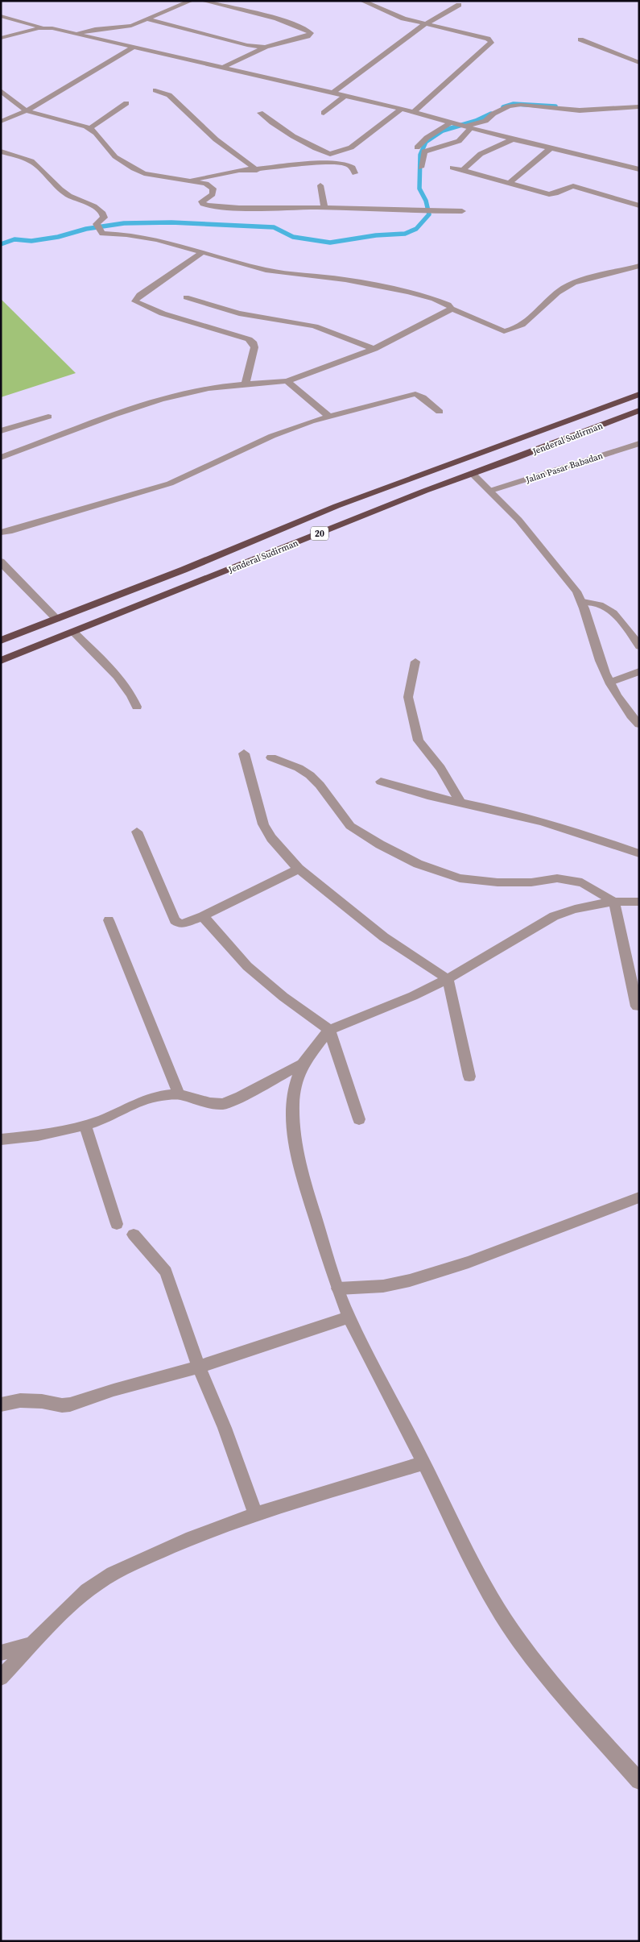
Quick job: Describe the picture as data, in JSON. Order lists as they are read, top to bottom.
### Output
{
  "streets": {
    "highway": ["Jenderal Sudirman", "20"],
    "street": ["Jalan Pasar Babadan"]
  }
}
